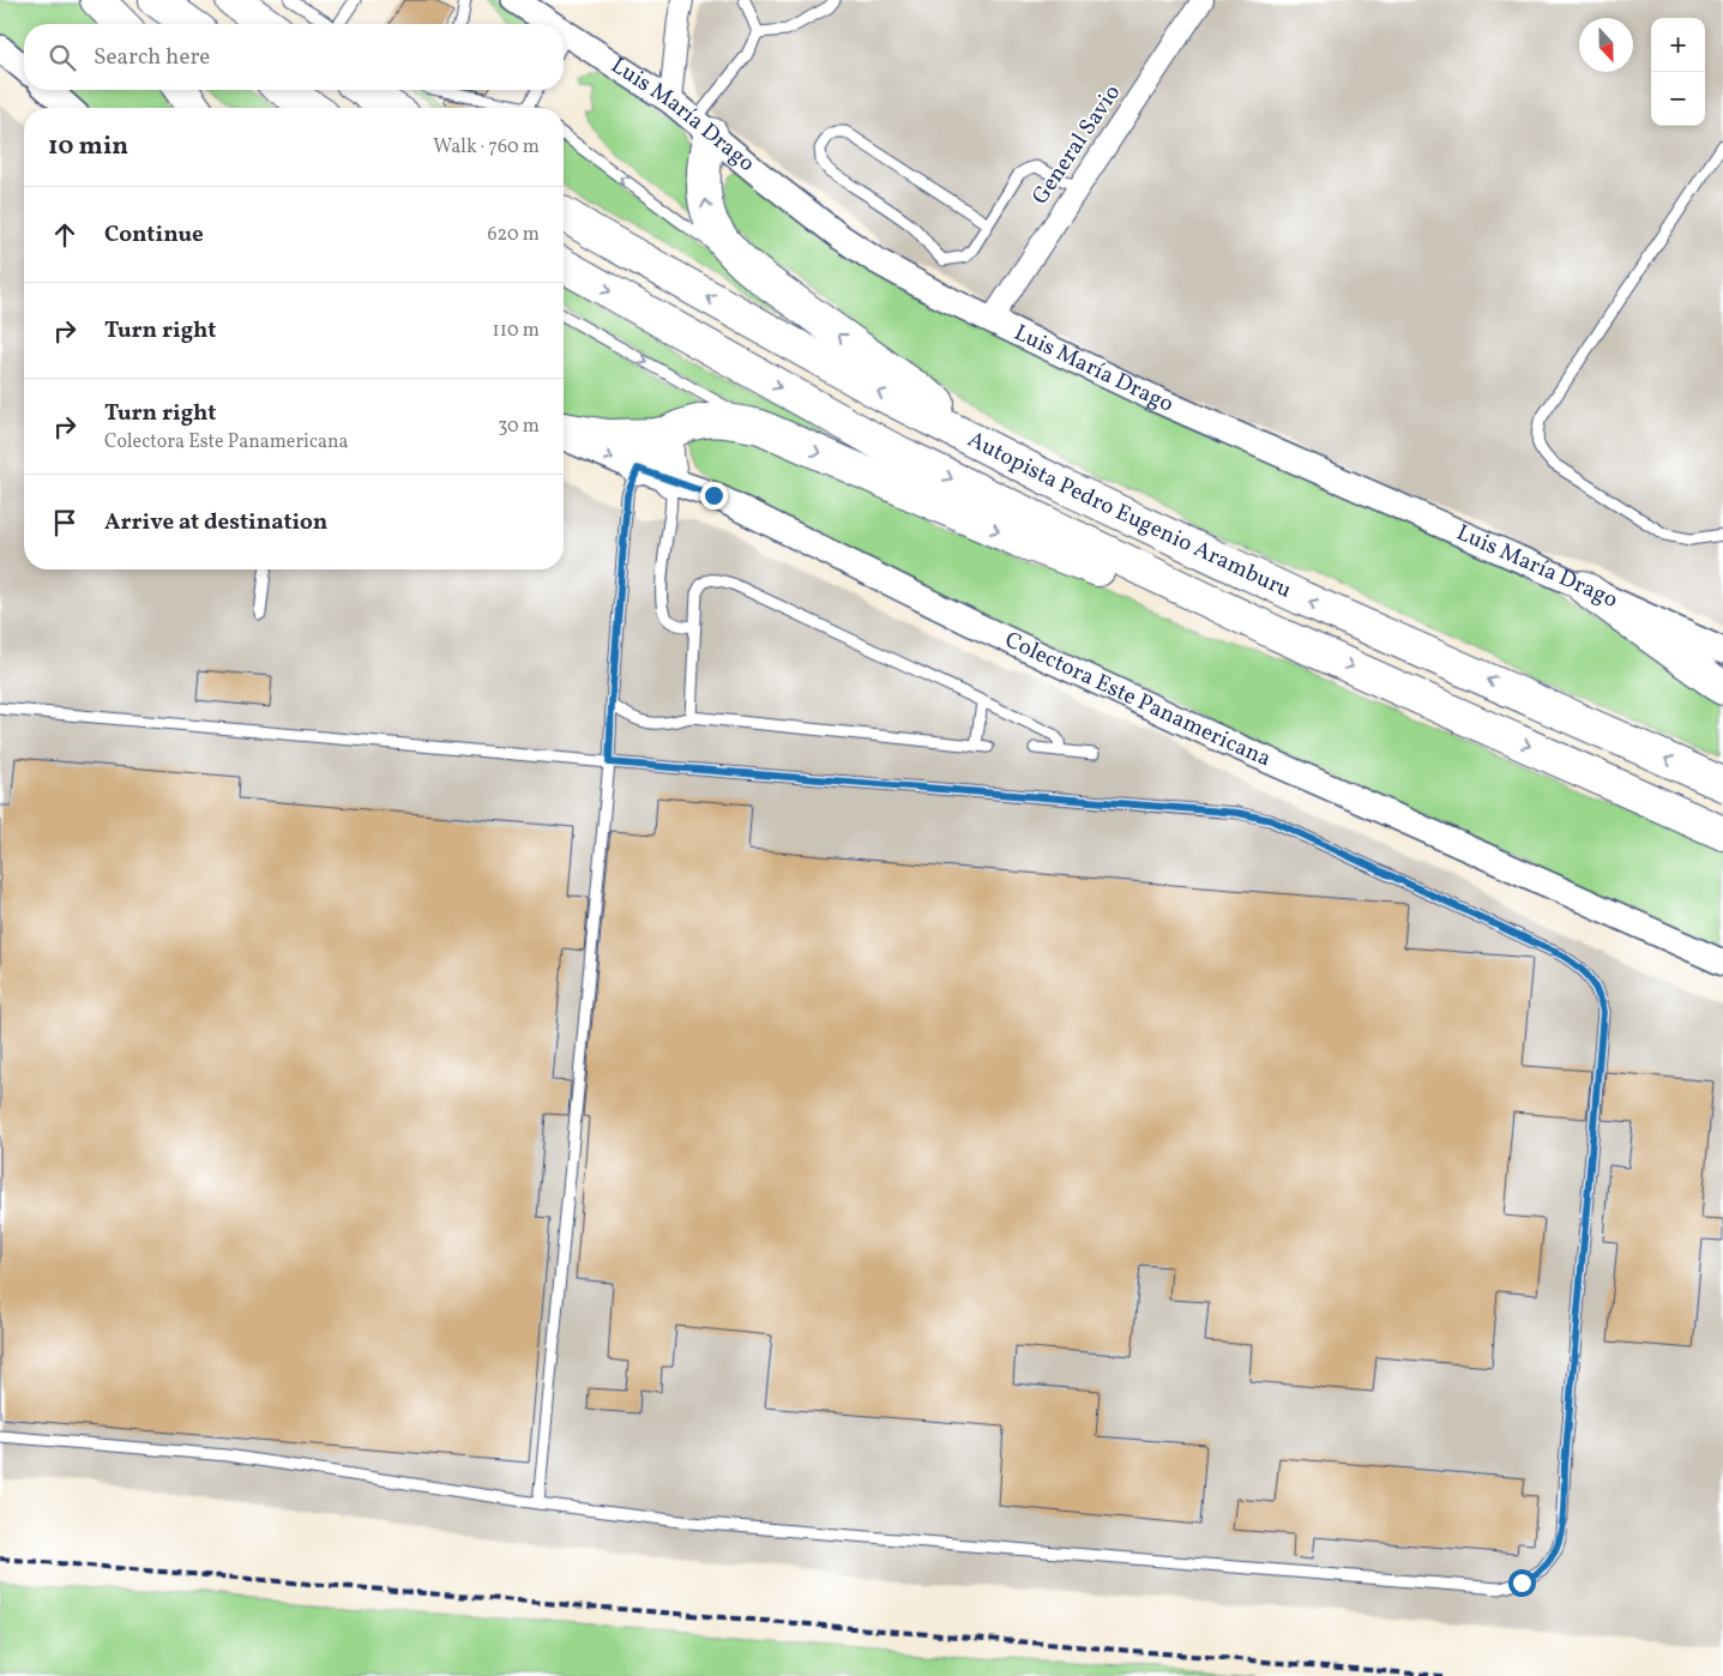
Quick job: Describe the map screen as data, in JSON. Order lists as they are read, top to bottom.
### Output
{
  "streets": {
    "highway": ["Autopista Pedro Eugenio Aramburu"],
    "street": ["Luis María Drago", "General Savio", "Colectora Este Panamericana"]
  },
  "crossings": [
    ["Luis María Drago", "General Savio"]
  ],
  "north": "bottom",
  "page": {
    "map_buttons": ["+", "−"],
    "search": "Search here",
    "heading": ["10 min", "Walk · 760 m"],
    "list": [
      ["Continue", "620 m"],
      ["Turn right", "110 m"],
      ["Turn right", "Colectora Este Panamericana", "30 m"],
      "Arrive at destination"
    ]
  }
}
